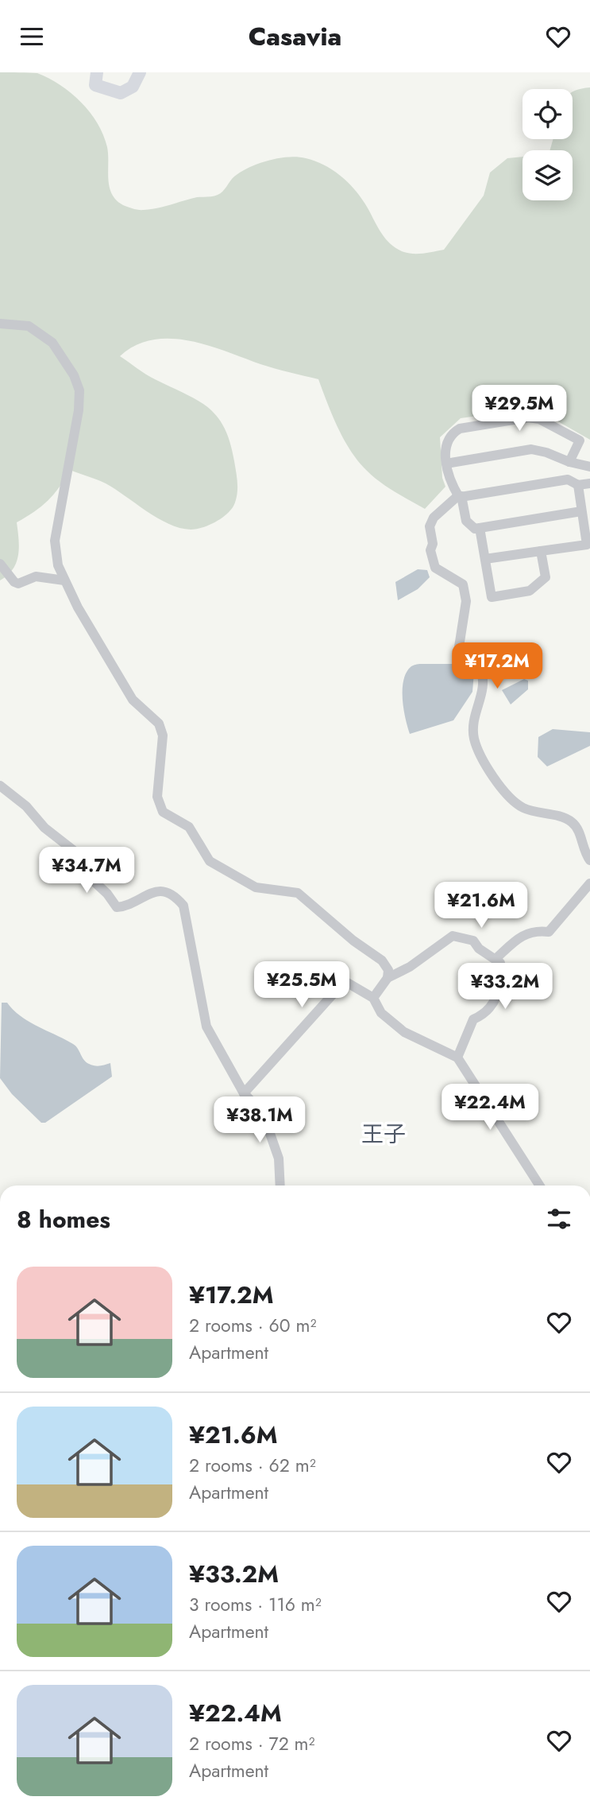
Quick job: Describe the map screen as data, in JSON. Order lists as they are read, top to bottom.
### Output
{
  "districts": ["王子"],
  "page": {
    "header": "Casavia",
    "price": [
      "¥29.5M",
      "¥17.2M",
      "¥34.7M",
      "¥21.6M",
      "¥25.5M",
      "¥33.2M",
      "¥22.4M",
      "¥38.1M"
    ],
    "heading": "8 homes",
    "list": [
      {
        "name": "¥17.2M",
        "note": "2 rooms · 60 m² · Apartment"
      },
      {
        "name": "¥21.6M",
        "note": "2 rooms · 62 m² · Apartment"
      },
      {
        "name": "¥33.2M",
        "note": "3 rooms · 116 m² · Apartment"
      },
      {
        "name": "¥22.4M",
        "note": "2 rooms · 72 m² · Apartment"
      }
    ]
  }
}
